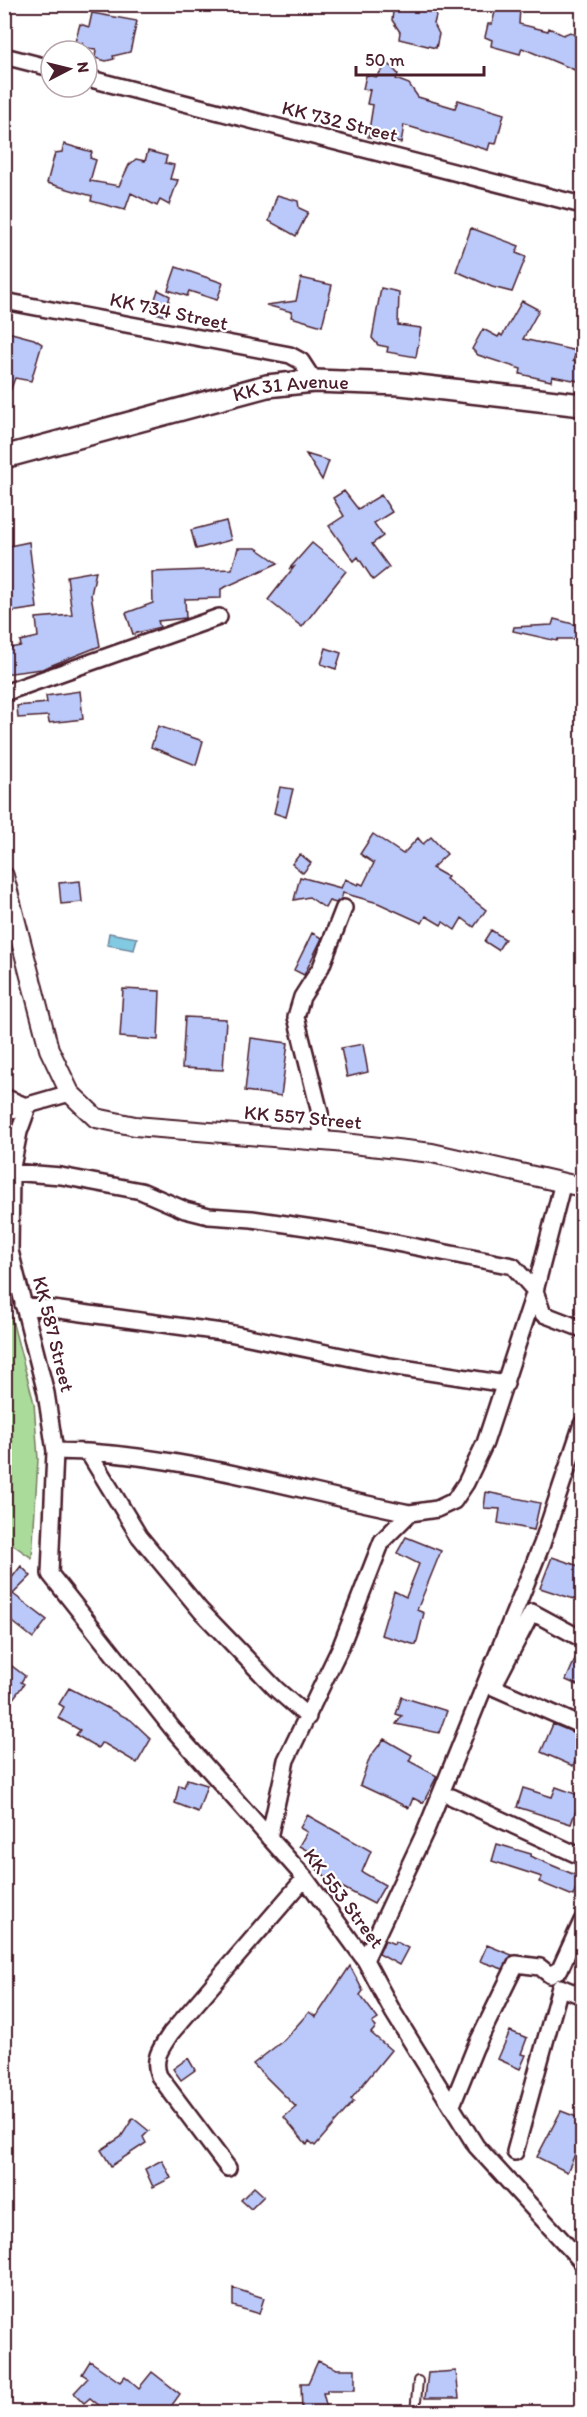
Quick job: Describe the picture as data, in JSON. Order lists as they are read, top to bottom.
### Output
{
  "streets": {
    "main road": ["KK 31 Avenue"],
    "street": [
      "KK 732 Street",
      "KK 734 Street",
      "KK 557 Street",
      "KK 587 Street",
      "KK 553 Street"
    ]
  },
  "crossings": [
    ["KK 734 Street", "KK 31 Avenue"],
    ["KK 587 Street", "KK 553 Street"]
  ],
  "scale_bar": "50 m",
  "north": "right"
}
